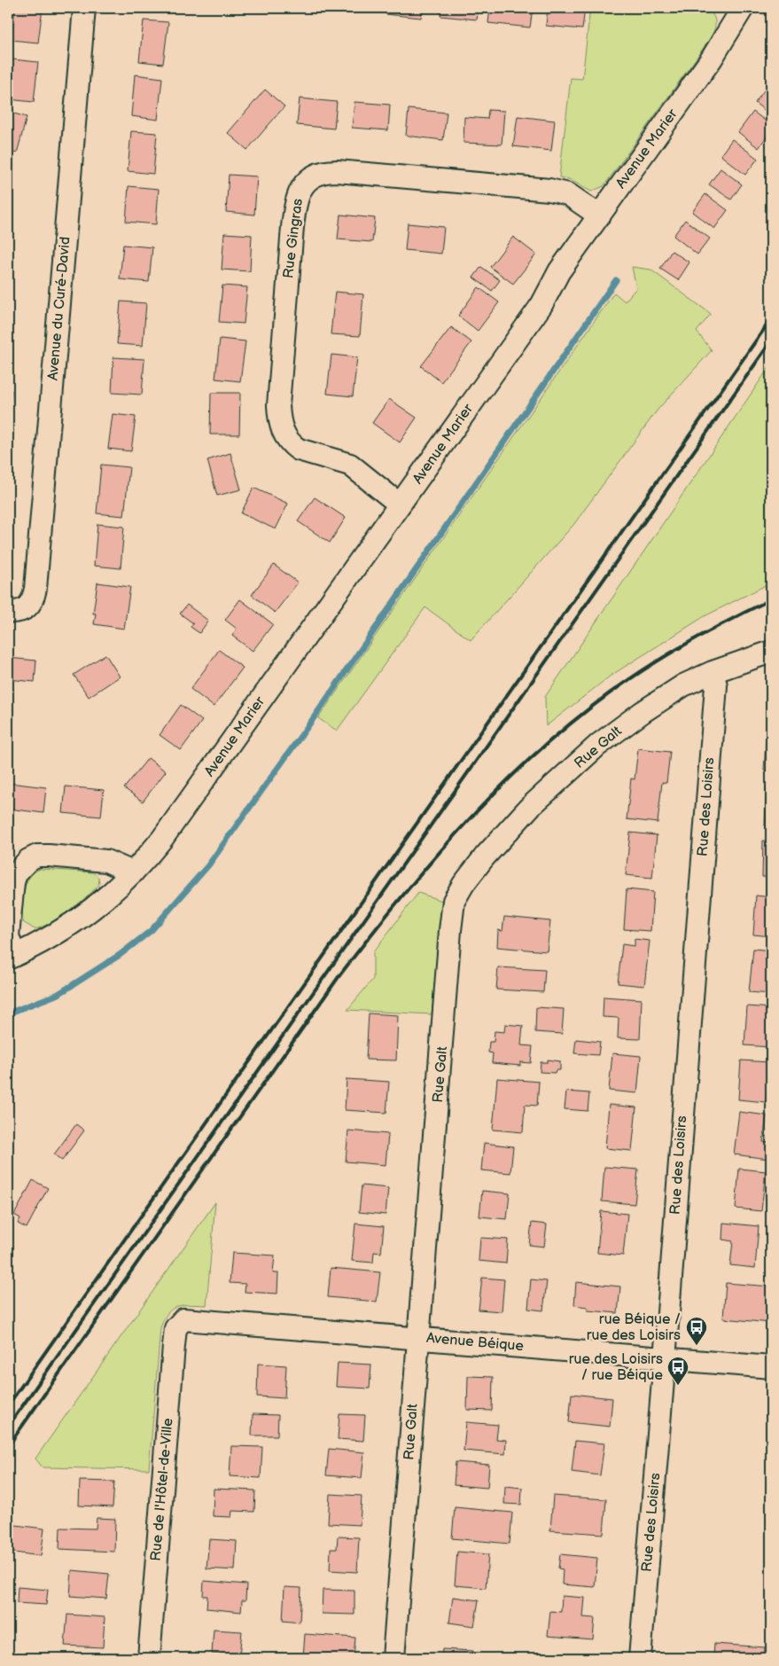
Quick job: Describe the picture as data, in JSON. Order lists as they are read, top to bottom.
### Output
{
  "streets": {
    "street": [
      "Avenue Marier",
      "Rue Gingras",
      "Avenue du Curé-David",
      "Rue Galt",
      "Rue des Loisirs",
      "Avenue Béique",
      "Rue de l'Hôtel-de-Ville"
    ]
  },
  "crossings": [
    ["Avenue Marier", "Rue Gingras"],
    ["Rue Galt", "Rue des Loisirs"],
    ["Rue Galt", "Avenue Béique"],
    ["Rue des Loisirs", "Avenue Béique"],
    ["Avenue Béique", "Rue de l'Hôtel-de-Ville"]
  ],
  "places": {
    "bus stop": ["rue Béique / rue des Loisirs", "rue des Loisirs / rue Béique"]
  }
}
